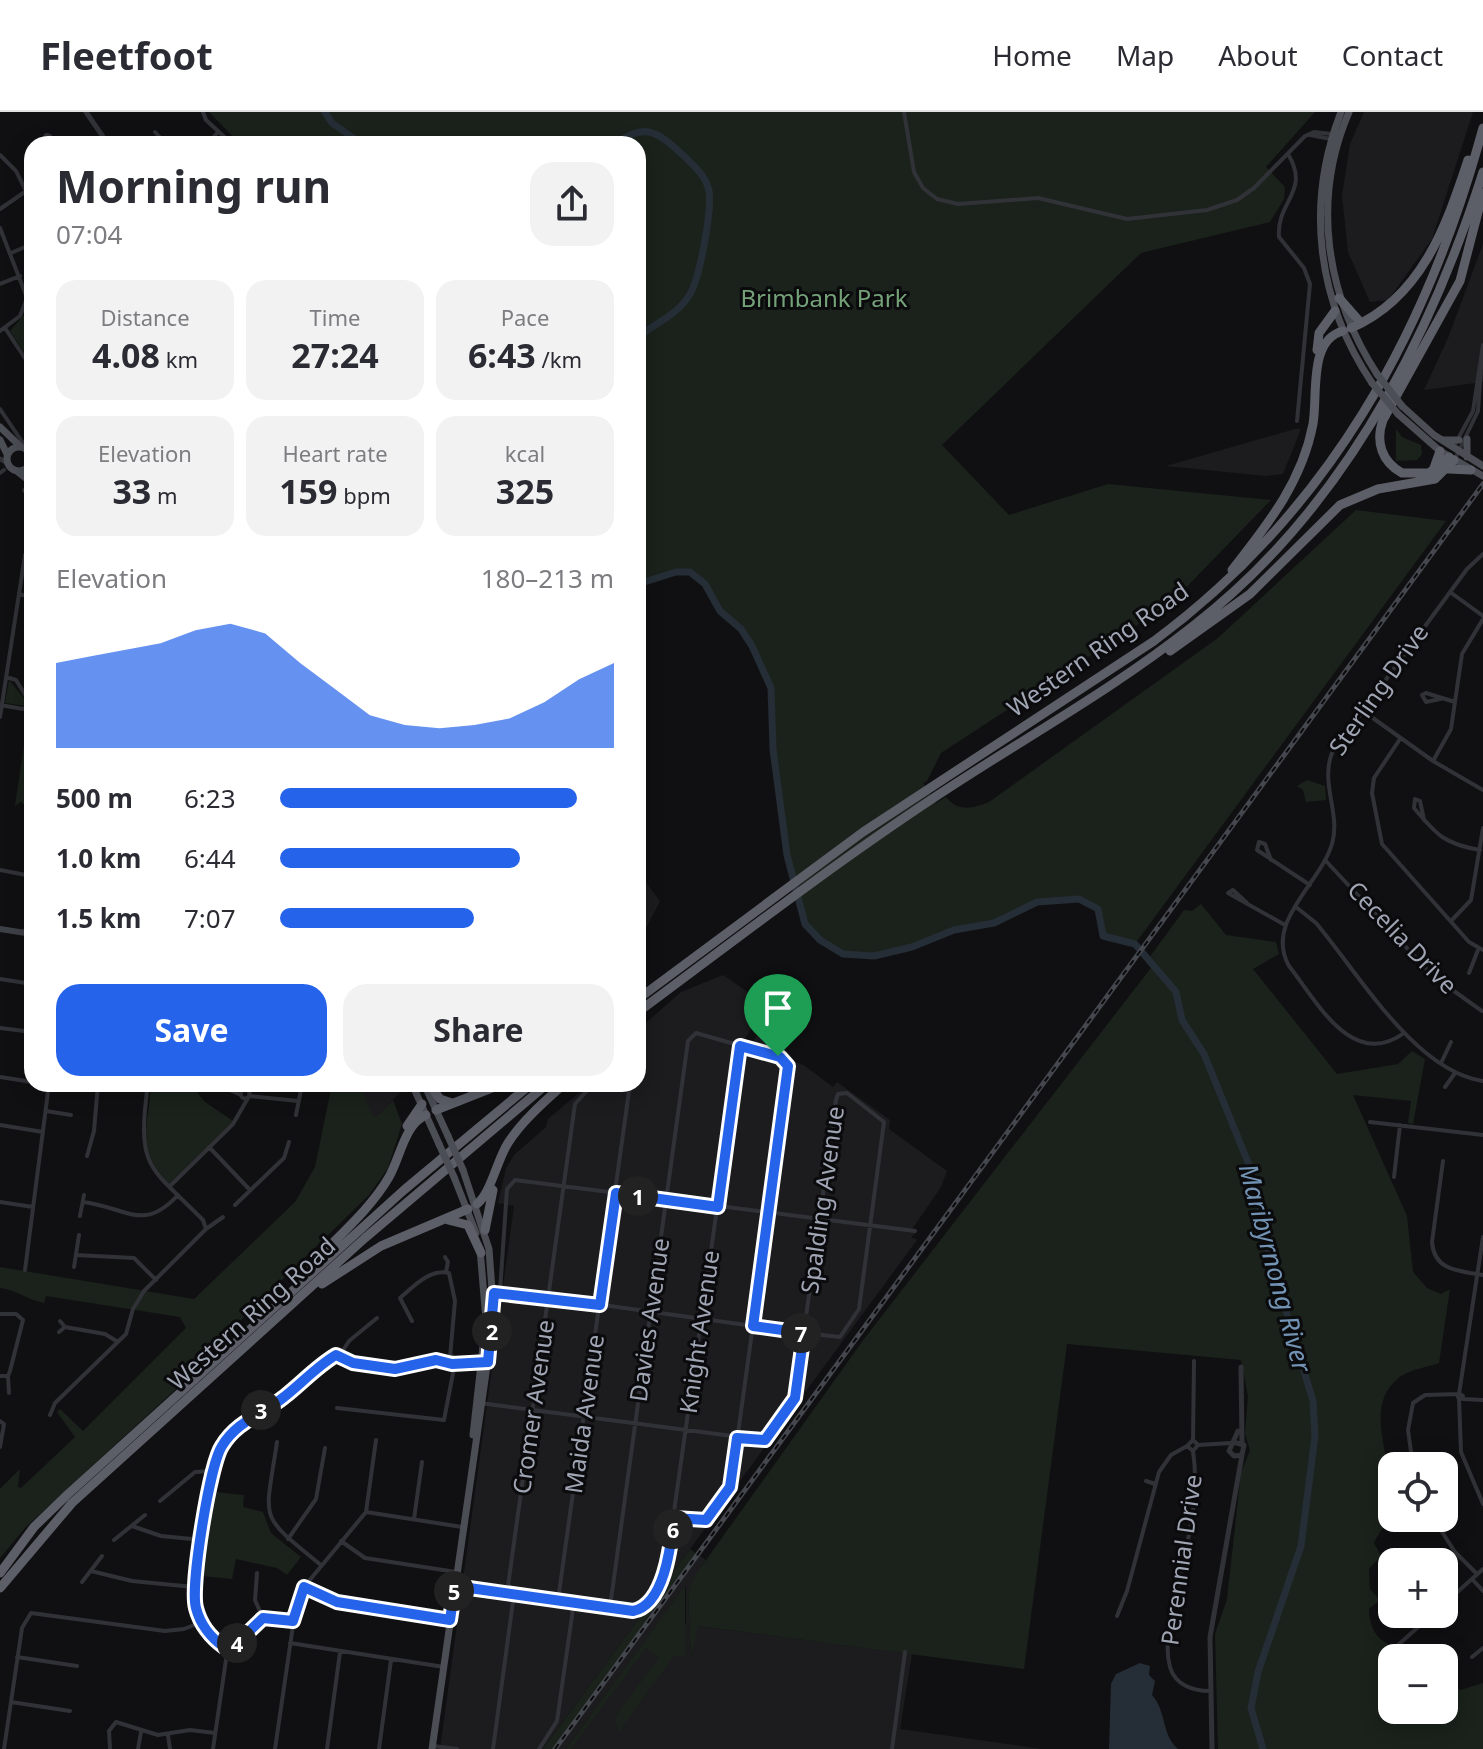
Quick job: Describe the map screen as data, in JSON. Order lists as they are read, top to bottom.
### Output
{
  "streets": {
    "highway": ["Western Ring Road"],
    "street": [
      "Sterling Drive",
      "Cecelia Drive",
      "Spalding Avenue",
      "Davies Avenue",
      "Knight Avenue",
      "Cromer Avenue",
      "Maida Avenue",
      "Perennial Drive"
    ]
  },
  "crossings": [
    ["Sterling Drive", "Cecelia Drive"],
    ["Davies Avenue", "Knight Avenue"]
  ],
  "water": ["Maribyrnong River"],
  "parks": ["Brimbank Park"],
  "page": {
    "header": "Fleetfoot",
    "nav": [
      "Home",
      "Map",
      "About",
      "Contact"
    ],
    "heading": ["Morning run", "07:04"],
    "stats": [
      ["Distance", "4.08 km"],
      ["Time", "27:24"],
      ["Pace", "6:43 /km"],
      ["Elevation", "33 m"],
      ["Heart rate", "159 bpm"],
      ["kcal", "325"]
    ],
    "chart": ["Elevation", "180–213 m"],
    "list": [
      {
        "name": "500 m",
        "note": "6:23"
      },
      {
        "name": "1.0 km",
        "note": "6:44"
      },
      {
        "name": "1.5 km",
        "note": "7:07"
      }
    ],
    "buttons": ["Save", "Share"],
    "pins": [
      "1",
      "2",
      "7",
      "3",
      "6",
      "5",
      "4"
    ],
    "map_buttons": ["+", "−"]
  }
}
